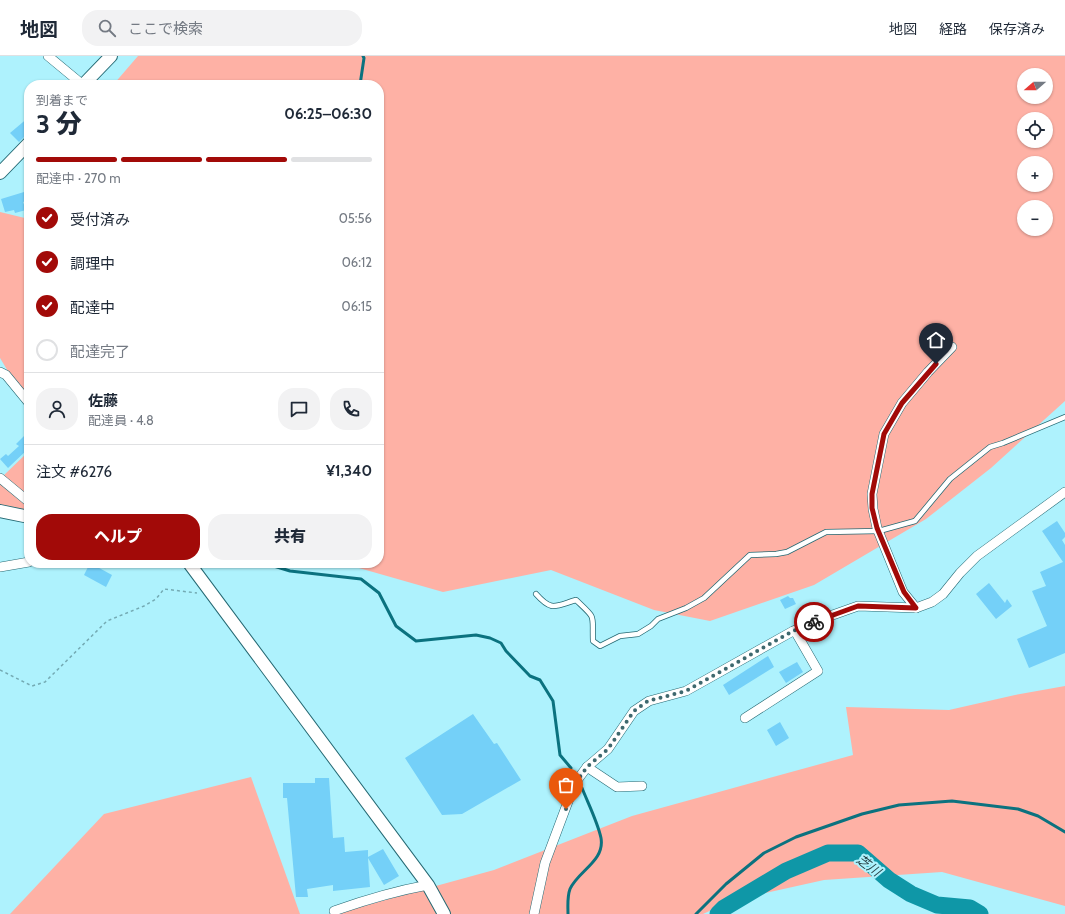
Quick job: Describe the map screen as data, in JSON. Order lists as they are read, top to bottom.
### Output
{
  "water": ["芝川"],
  "north": "left",
  "page": {
    "header": "地図",
    "search": "ここで検索",
    "nav": ["地図", "経路", "保存済み"],
    "map_buttons": ["+", "−"],
    "heading": ["3 分", "到着まで", "06:25–06:30"],
    "panel": [
      "佐藤",
      "配達員 · 4.8",
      "注文 #6276",
      "¥1,340"
    ],
    "bar": "配達中 · 270 m",
    "list": [
      ["受付済み", "05:56"],
      ["調理中", "06:12"],
      ["配達中", "06:15"],
      "配達完了"
    ],
    "buttons": ["ヘルプ", "共有"]
  }
}
